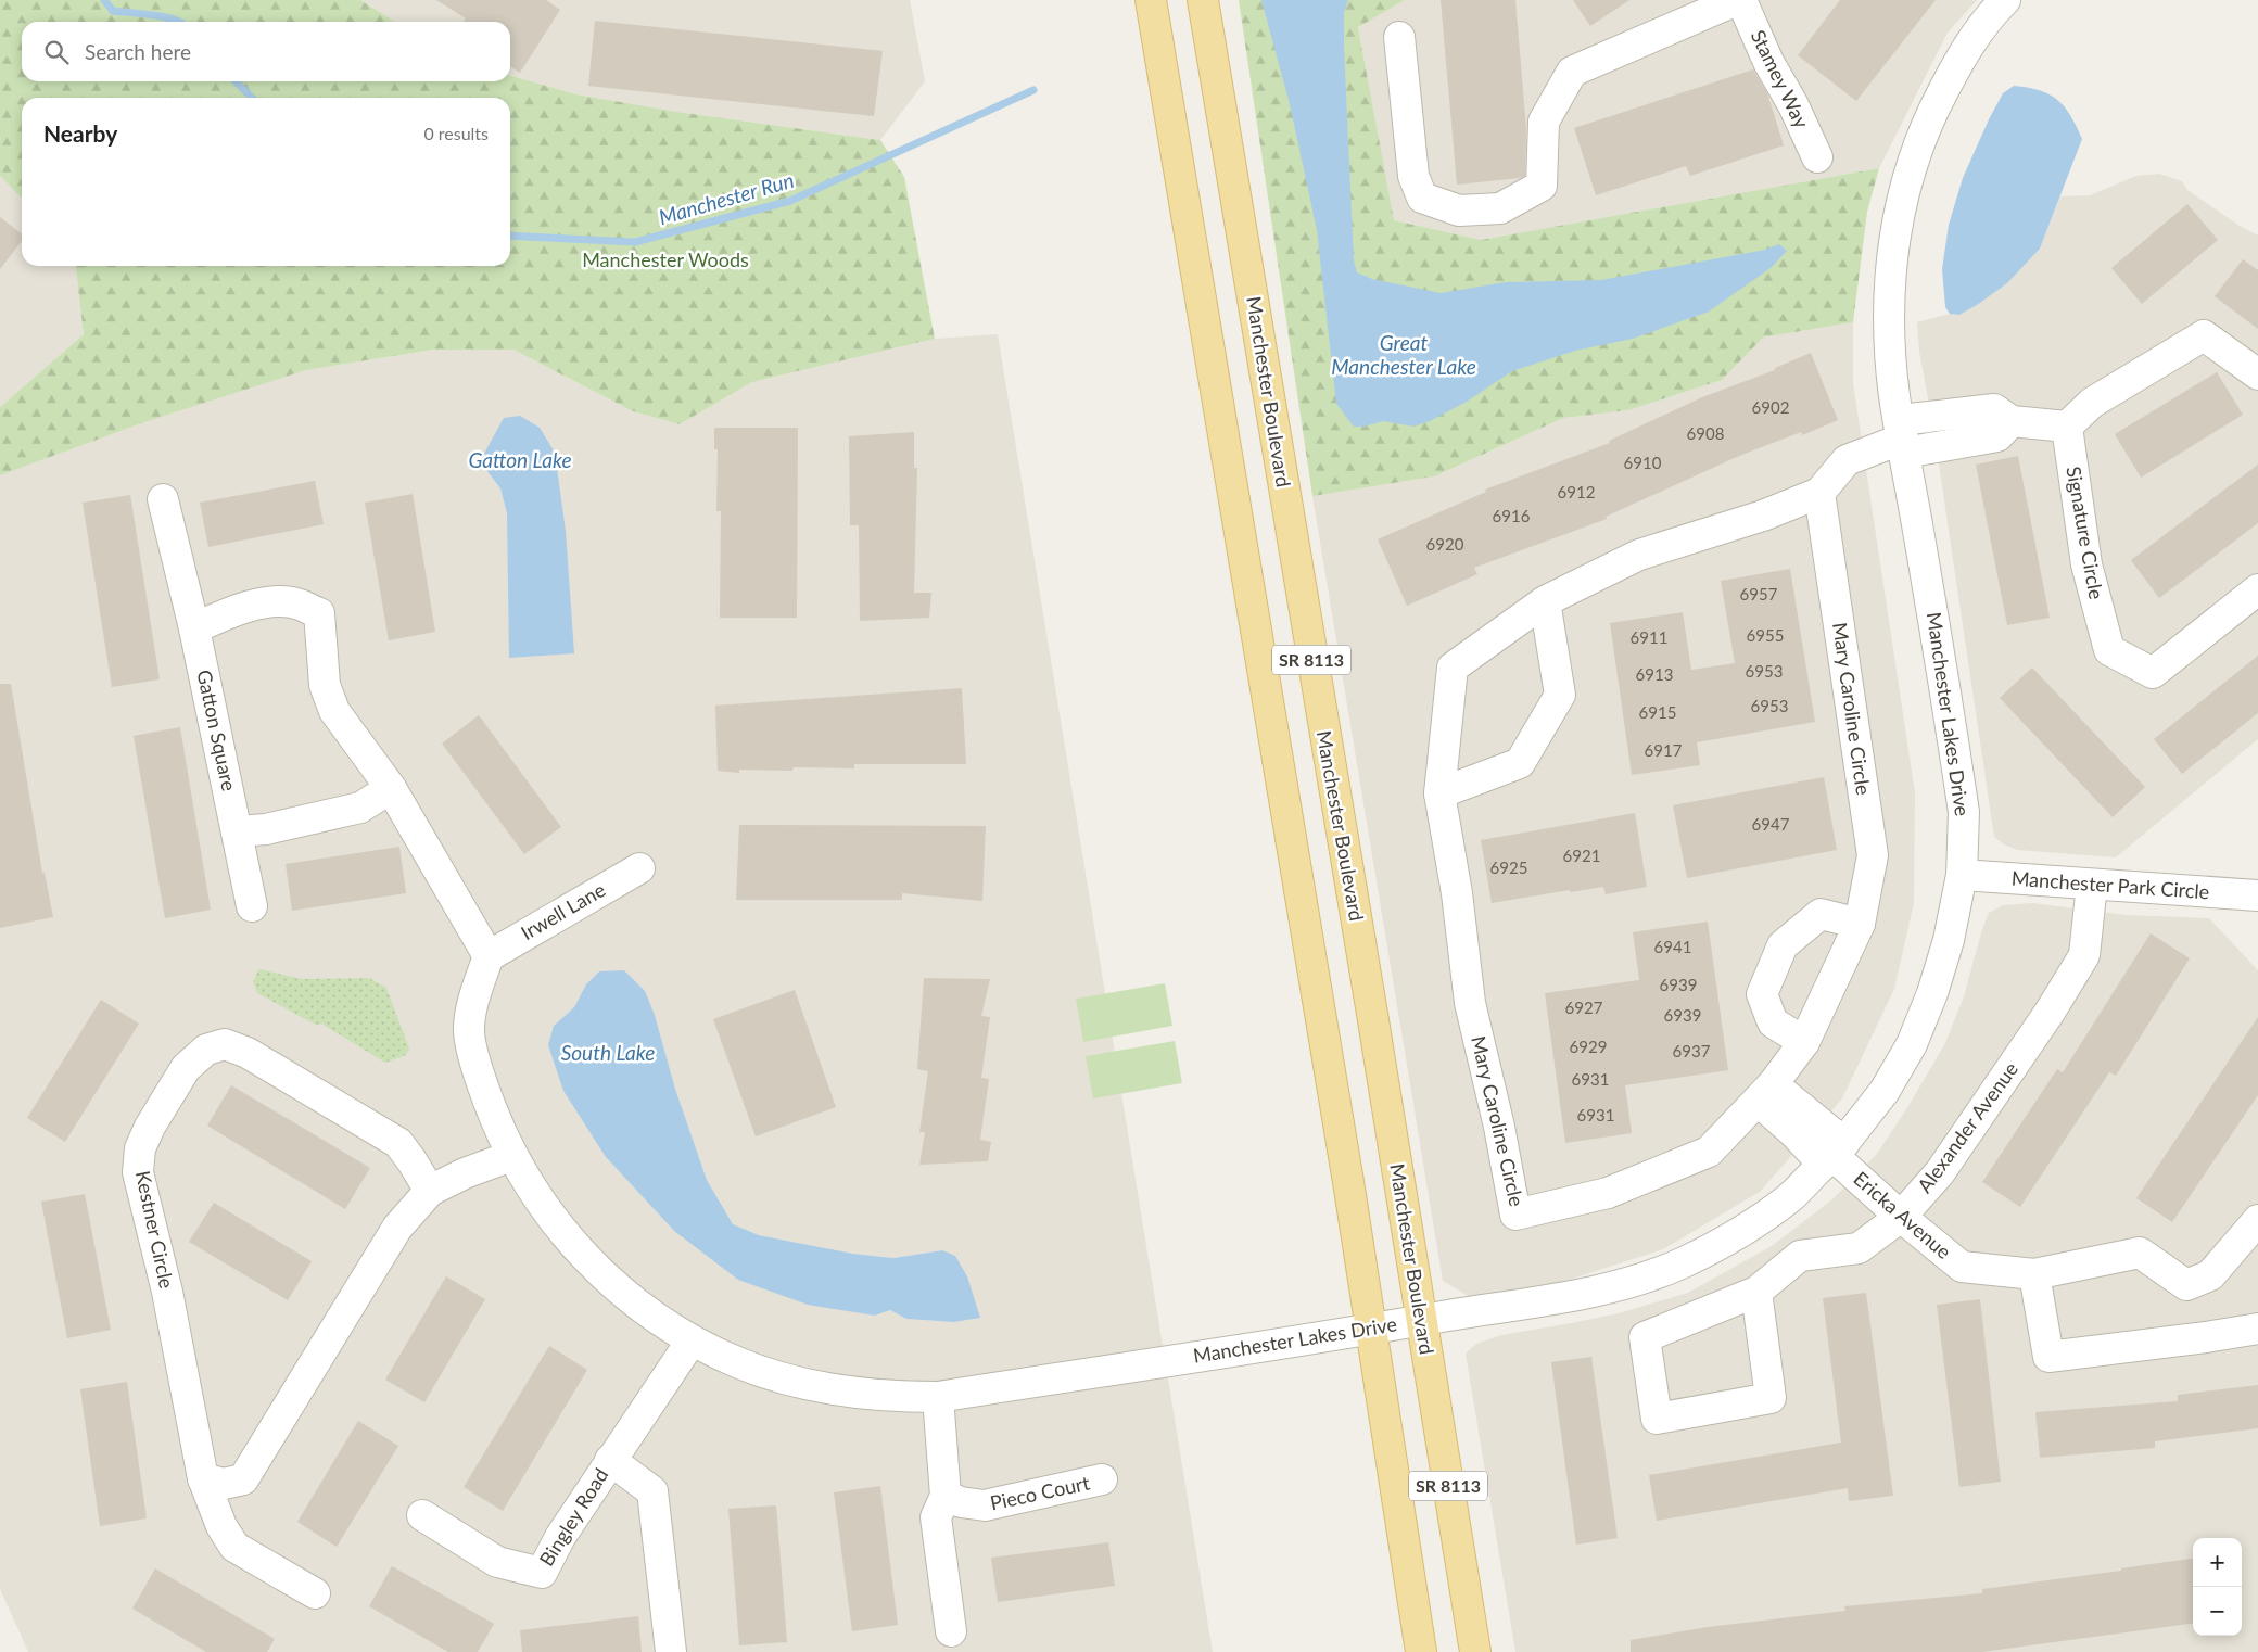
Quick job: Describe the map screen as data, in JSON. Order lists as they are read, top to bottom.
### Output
{
  "streets": {
    "main road": ["Manchester Boulevard", "SR 8113"],
    "street": [
      "Stamey Way",
      "Signature Circle",
      "Mary Caroline Circle",
      "Manchester Lakes Drive",
      "Gatton Square",
      "Manchester Park Circle",
      "Irwell Lane",
      "Alexander Avenue",
      "Ericka Avenue",
      "Kestner Circle",
      "Pieco Court",
      "Bingley Road"
    ]
  },
  "crossings": [
    ["Manchester Boulevard", "Manchester Lakes Drive"],
    ["SR 8113", "Manchester Lakes Drive"],
    ["Mary Caroline Circle", "Manchester Lakes Drive"],
    ["Manchester Lakes Drive", "Manchester Park Circle"],
    ["Manchester Lakes Drive", "Irwell Lane"],
    ["Manchester Lakes Drive", "Ericka Avenue"],
    ["Manchester Lakes Drive", "Bingley Road"],
    ["Manchester Park Circle", "Alexander Avenue"],
    ["Alexander Avenue", "Ericka Avenue"]
  ],
  "water": [
    "Manchester Run",
    "Great Manchester Lake",
    "Gatton Lake",
    "South Lake"
  ],
  "parks": ["Manchester Woods"],
  "house_numbers": [
    "6902",
    "6908",
    "6910",
    "6912",
    "6916",
    "6920",
    "6957",
    "6955",
    "6911",
    "6953",
    "6913",
    "6953",
    "6915",
    "6917",
    "6947",
    "6921",
    "6925",
    "6941",
    "6939",
    "6927",
    "6939",
    "6929",
    "6937",
    "6931",
    "6931"
  ],
  "page": {
    "search": "Search here",
    "heading": ["Nearby", "0 results"],
    "map_buttons": ["+", "−"]
  }
}
